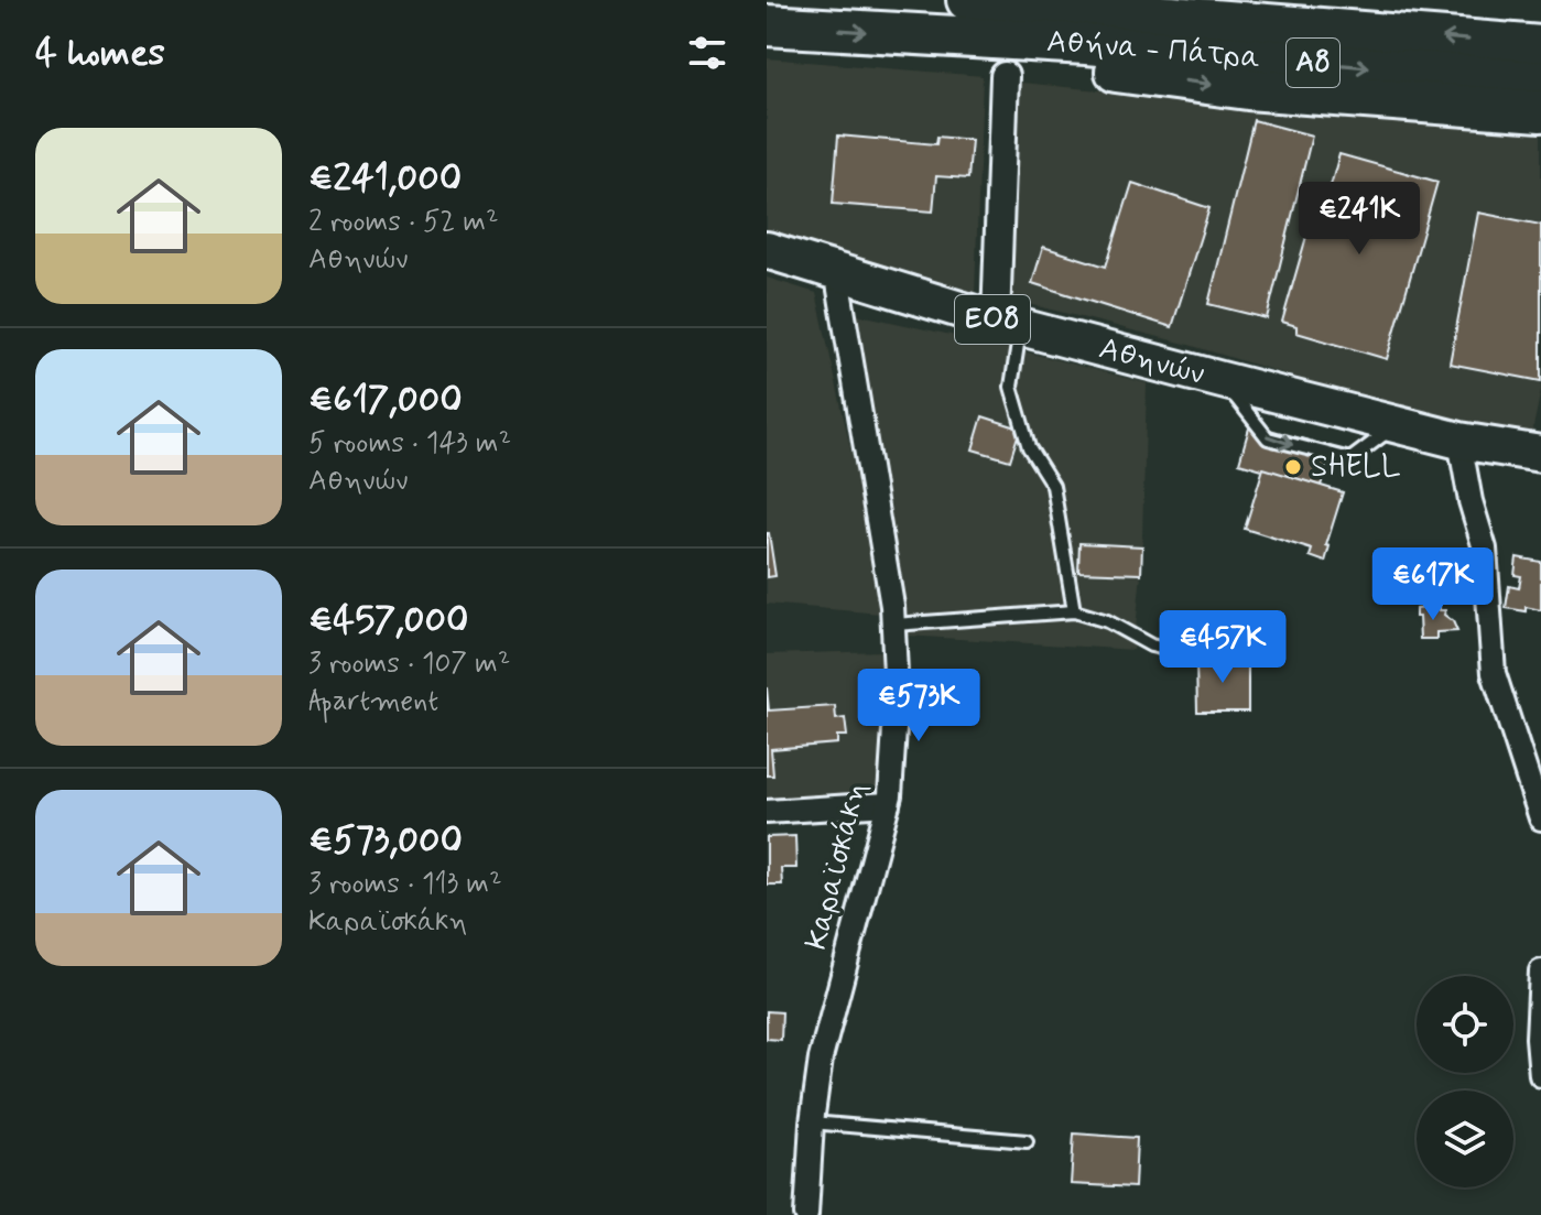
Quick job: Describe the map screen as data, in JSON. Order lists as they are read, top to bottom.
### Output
{
  "streets": {
    "highway": ["Αθήνα - Πάτρα", "Α8"],
    "main road": ["ΕΟ8", "Αθηνών"],
    "street": ["Καραϊσκάκη"]
  },
  "crossings": [
    ["Αθηνών", "Καραϊσκάκη"]
  ],
  "places": ["SHELL"],
  "page": {
    "heading": "4 homes",
    "list": [
      {
        "name": "€241,000",
        "note": "2 rooms · 52 m² · Αθηνών"
      },
      {
        "name": "€617,000",
        "note": "5 rooms · 143 m² · Αθηνών"
      },
      {
        "name": "€457,000",
        "note": "3 rooms · 107 m² · Apartment"
      },
      {
        "name": "€573,000",
        "note": "3 rooms · 113 m² · Καραϊσκάκη"
      }
    ],
    "price": [
      "€241K",
      "€617K",
      "€457K",
      "€573K"
    ]
  }
}
